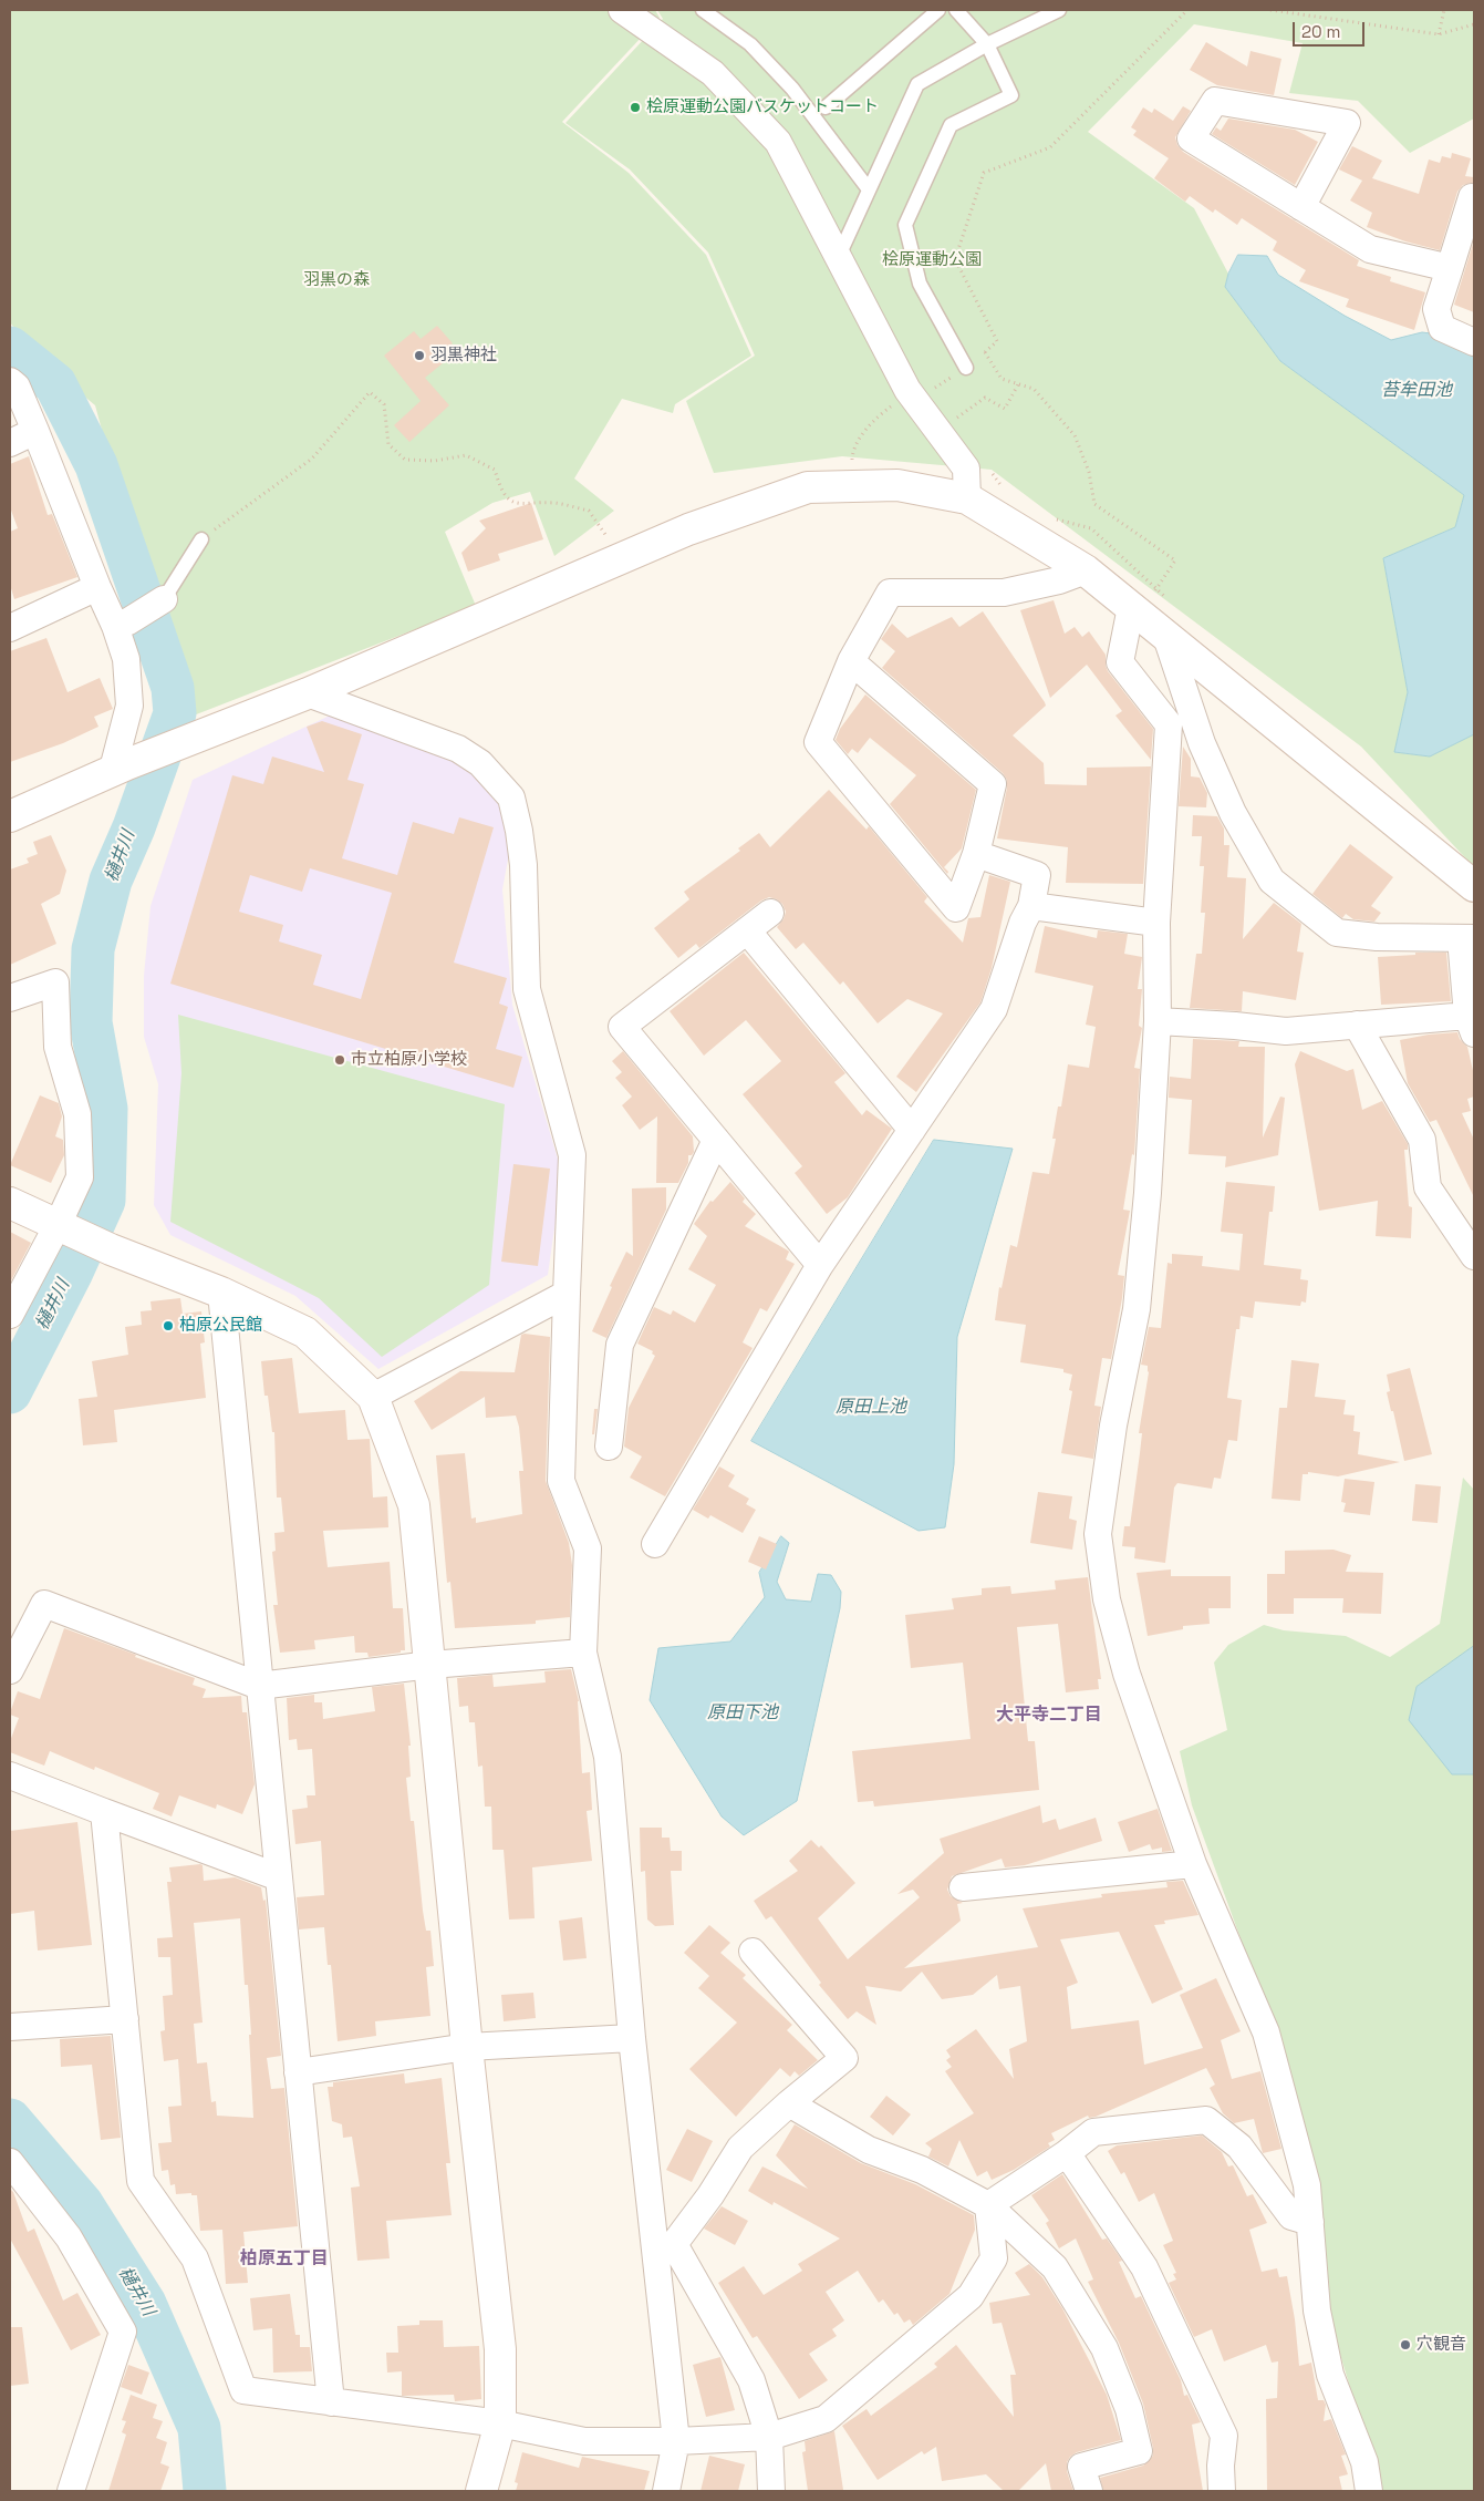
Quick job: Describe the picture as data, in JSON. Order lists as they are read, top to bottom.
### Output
{
  "districts": ["大平寺二丁目", "柏原五丁目"],
  "water": [
    "苔牟田池",
    "樋井川",
    "原田上池",
    "原田下池"
  ],
  "parks": ["桧原運動公園", "羽黒の森"],
  "places": [
    "桧原運動公園バスケットコート",
    "羽黒神社",
    "市立柏原小学校",
    "柏原公民館",
    "穴観音"
  ],
  "scale_bar": "20 m"
}
